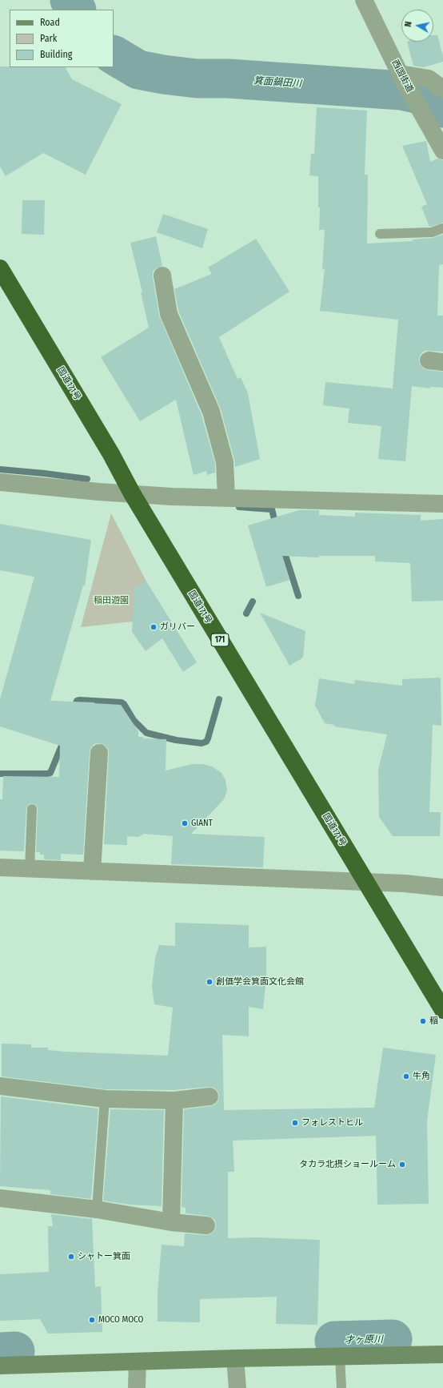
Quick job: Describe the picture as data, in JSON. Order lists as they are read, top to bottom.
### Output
{
  "streets": {
    "highway": ["国道171号", "171"],
    "street": ["西国街道"]
  },
  "water": ["箕面鍋田川", "才ヶ原川"],
  "parks": ["稲田遊園"],
  "places": [
    "ガリバー",
    "GIANT",
    "創価学会箕面文化会館",
    "稲",
    "牛角",
    "フォレストヒル",
    "タカラ北摂ショールーム",
    "シャトー箕面",
    "MOCO MOCO"
  ],
  "legend": ["Road", "Park", "Building"],
  "north": "left"
}
